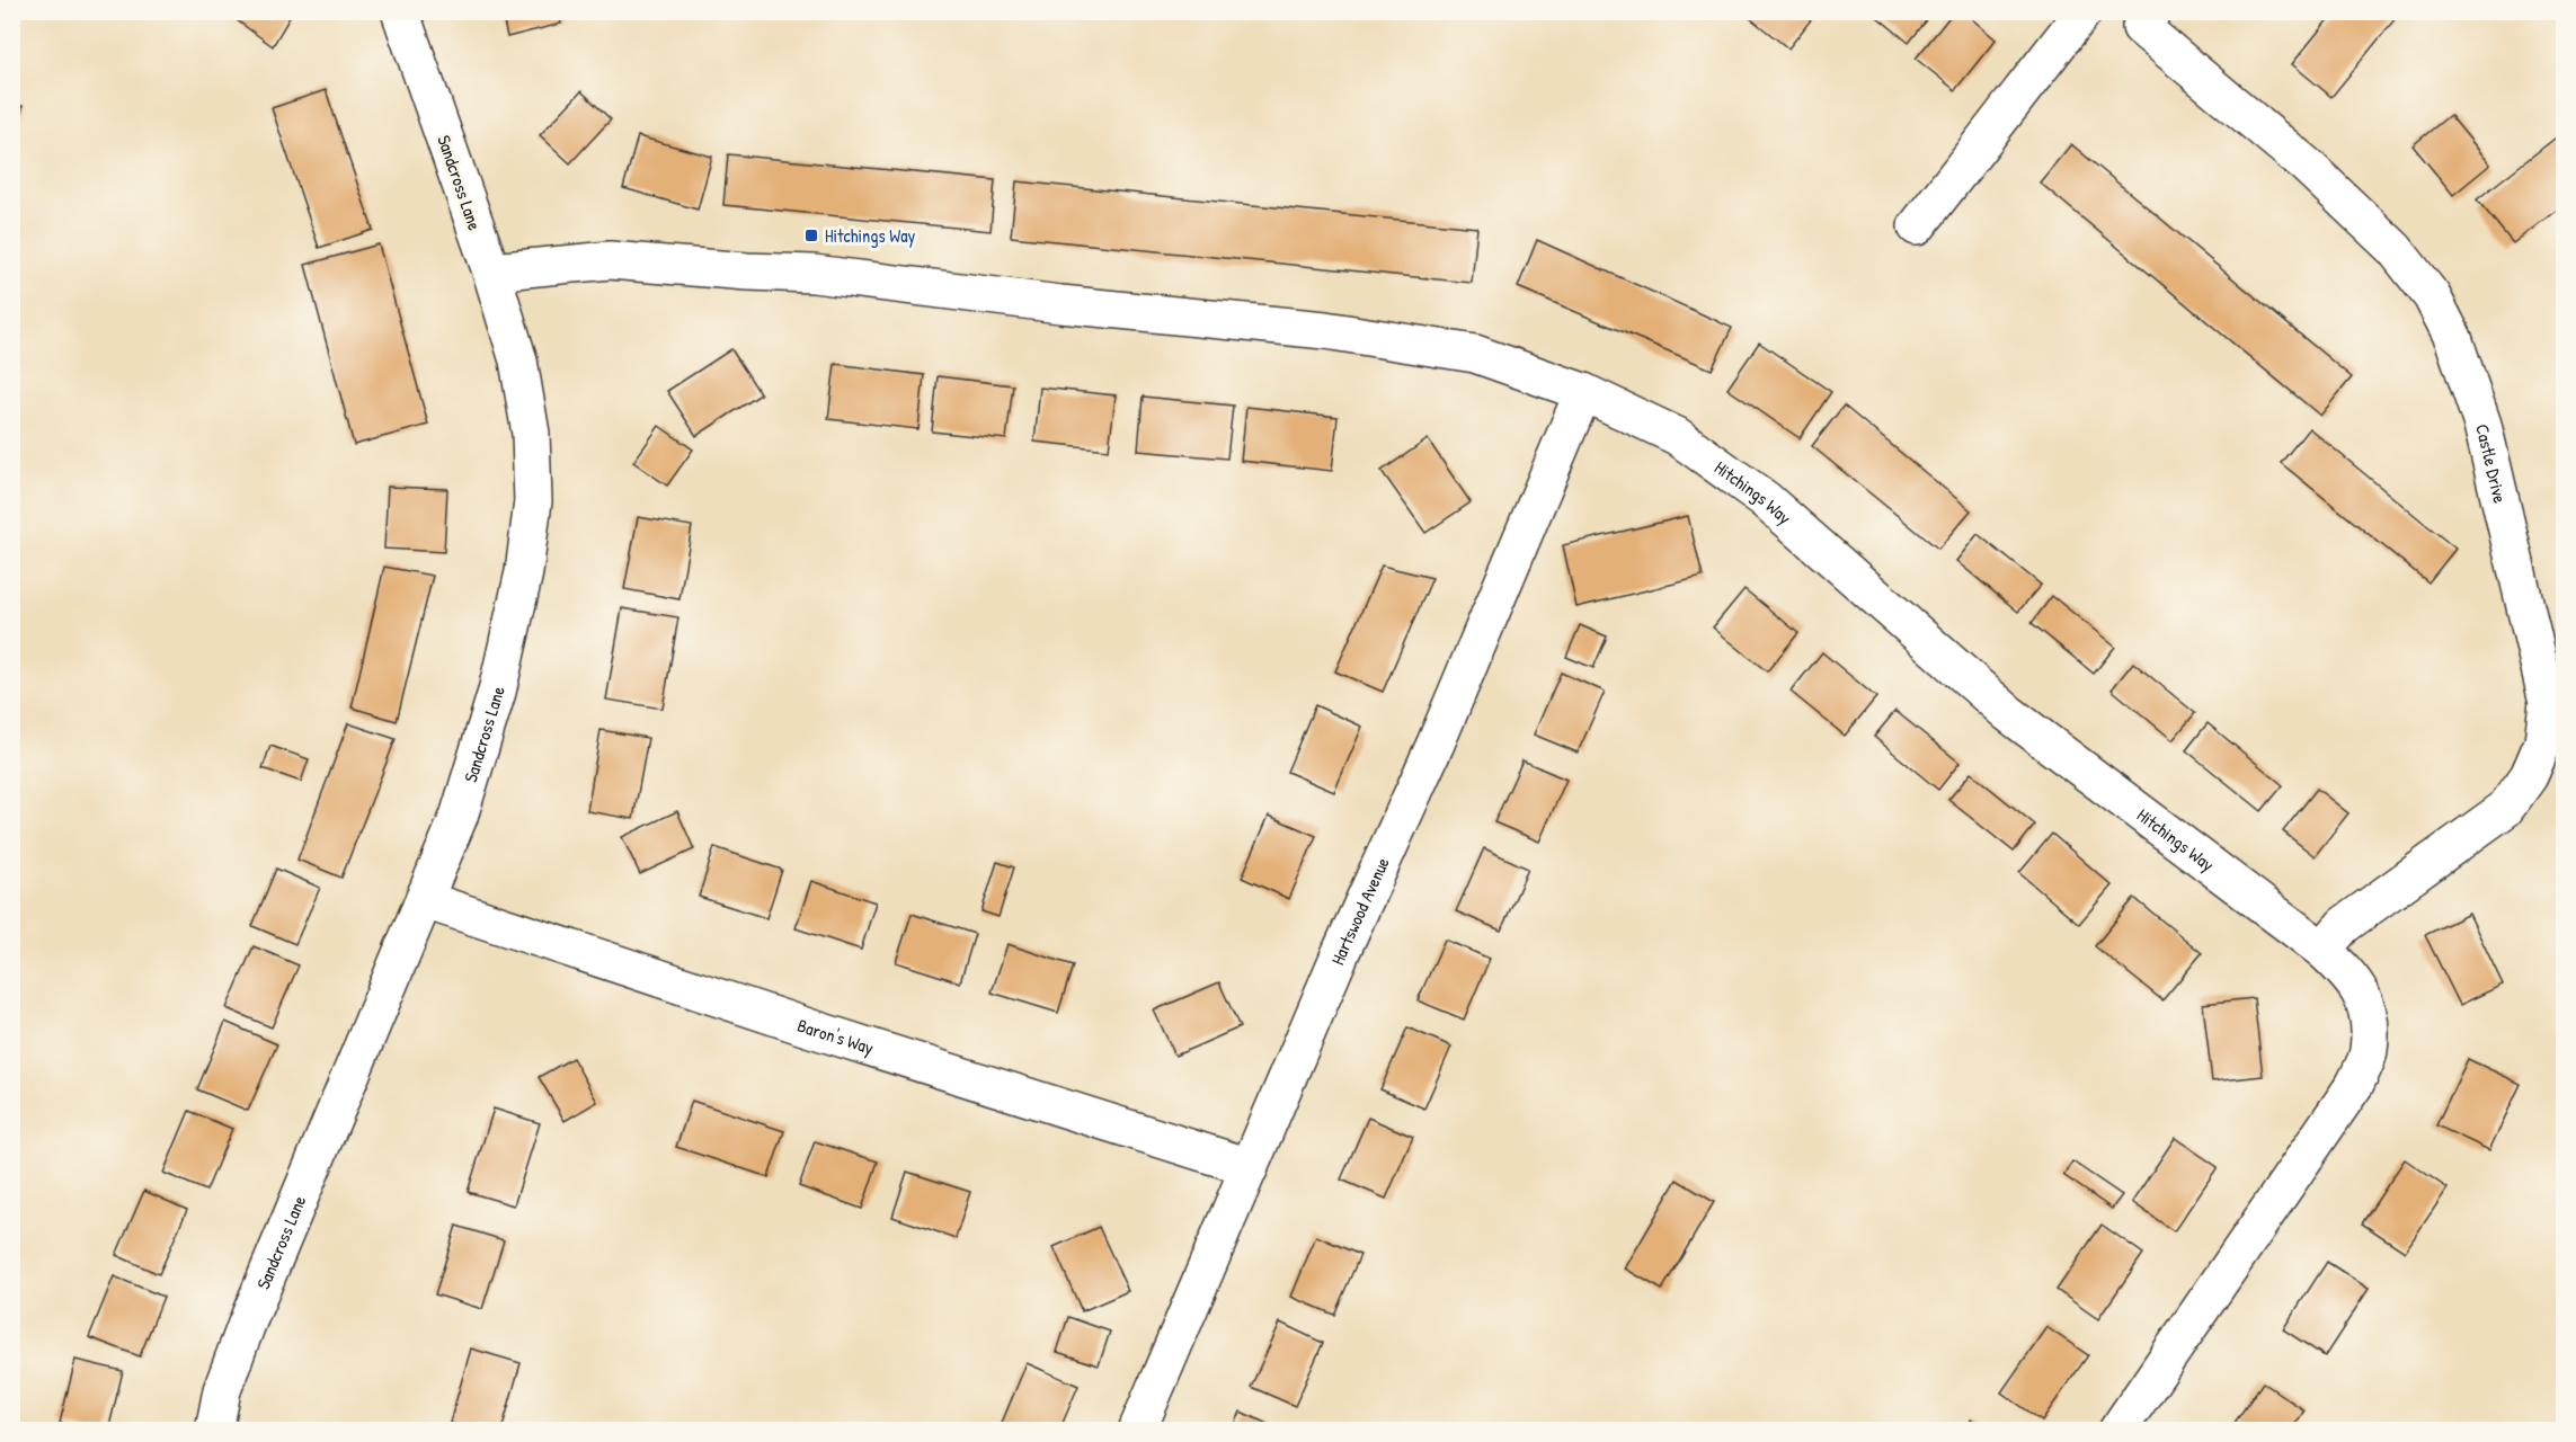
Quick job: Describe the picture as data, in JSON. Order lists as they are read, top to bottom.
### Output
{
  "streets": {
    "street": [
      "Sandcross Lane",
      "Castle Drive",
      "Hitchings Way",
      "Hartswood Avenue",
      "Baron's Way"
    ]
  },
  "crossings": [
    ["Sandcross Lane", "Hitchings Way"],
    ["Sandcross Lane", "Baron's Way"],
    ["Castle Drive", "Hitchings Way"],
    ["Hitchings Way", "Hartswood Avenue"],
    ["Hartswood Avenue", "Baron's Way"]
  ],
  "places": {
    "transit": ["Hitchings Way"]
  }
}
